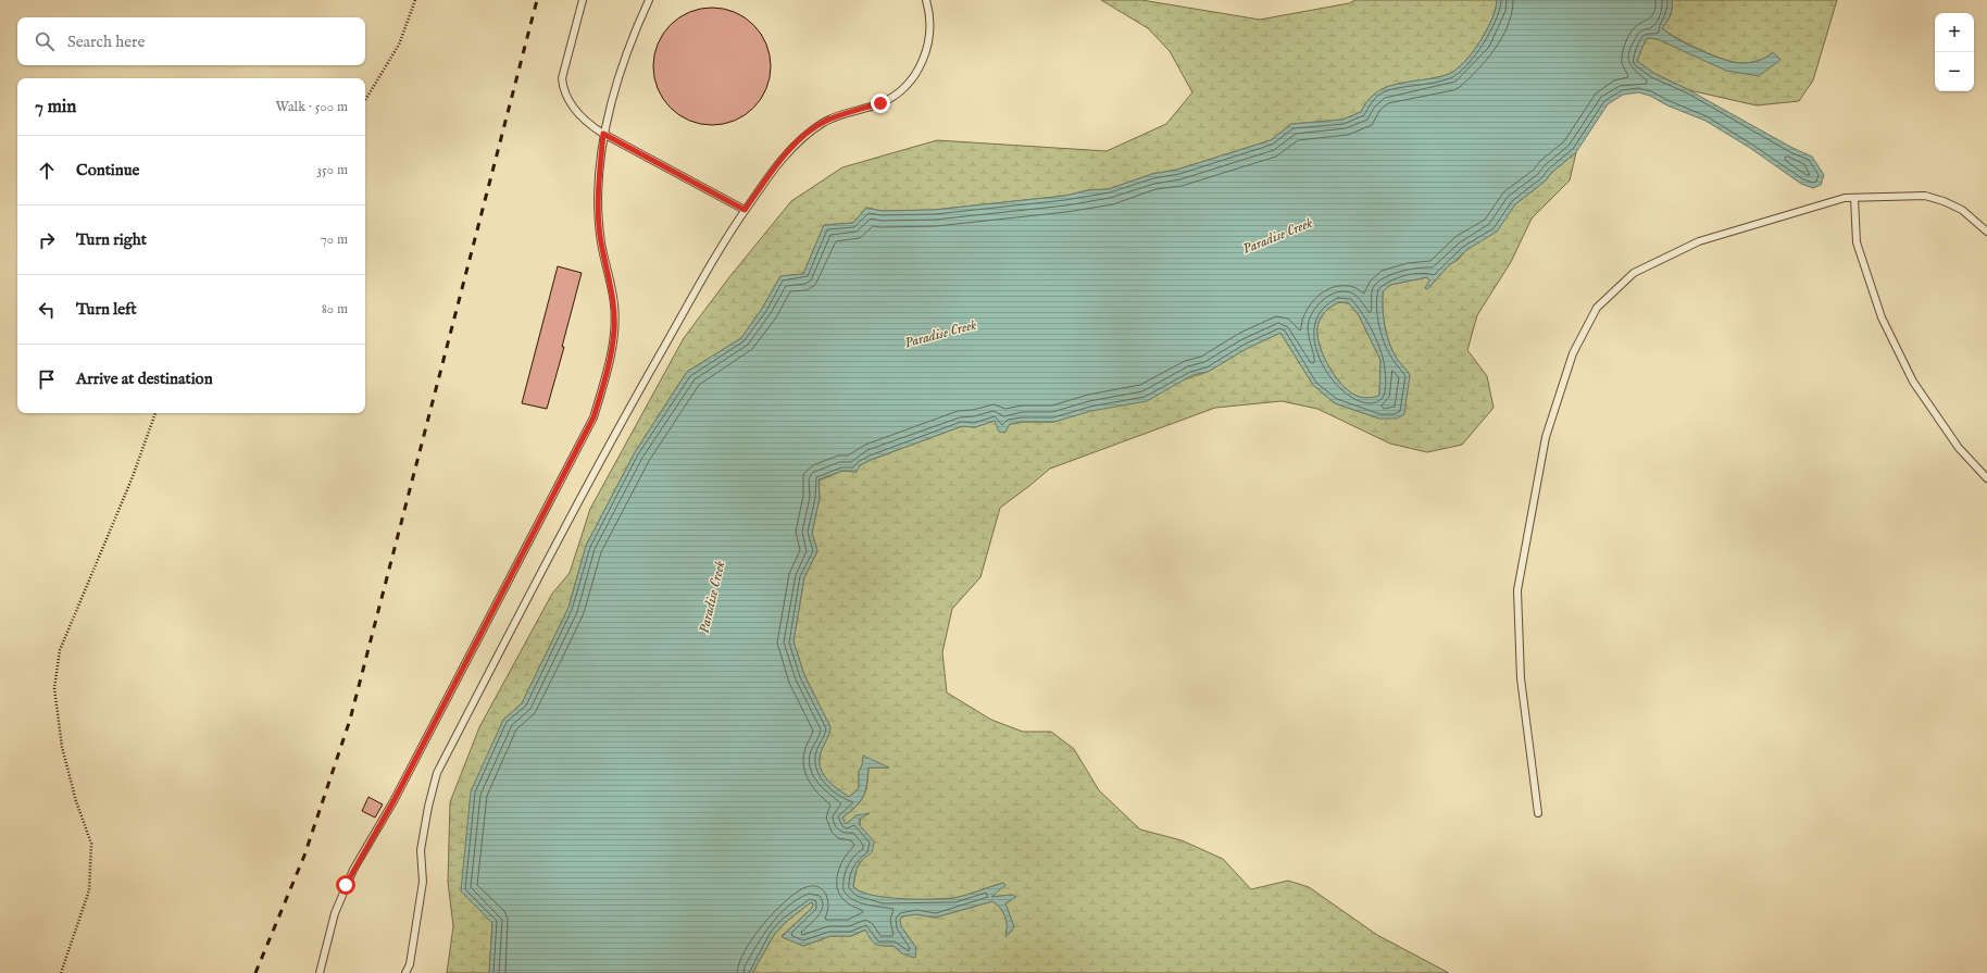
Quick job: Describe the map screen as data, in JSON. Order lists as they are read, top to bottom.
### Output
{
  "water": ["Paradise Creek"],
  "page": {
    "map_buttons": ["+", "−"],
    "search": "Search here",
    "heading": ["7 min", "Walk · 500 m"],
    "list": [
      ["Continue", "350 m"],
      ["Turn right", "70 m"],
      ["Turn left", "80 m"],
      "Arrive at destination"
    ]
  }
}
